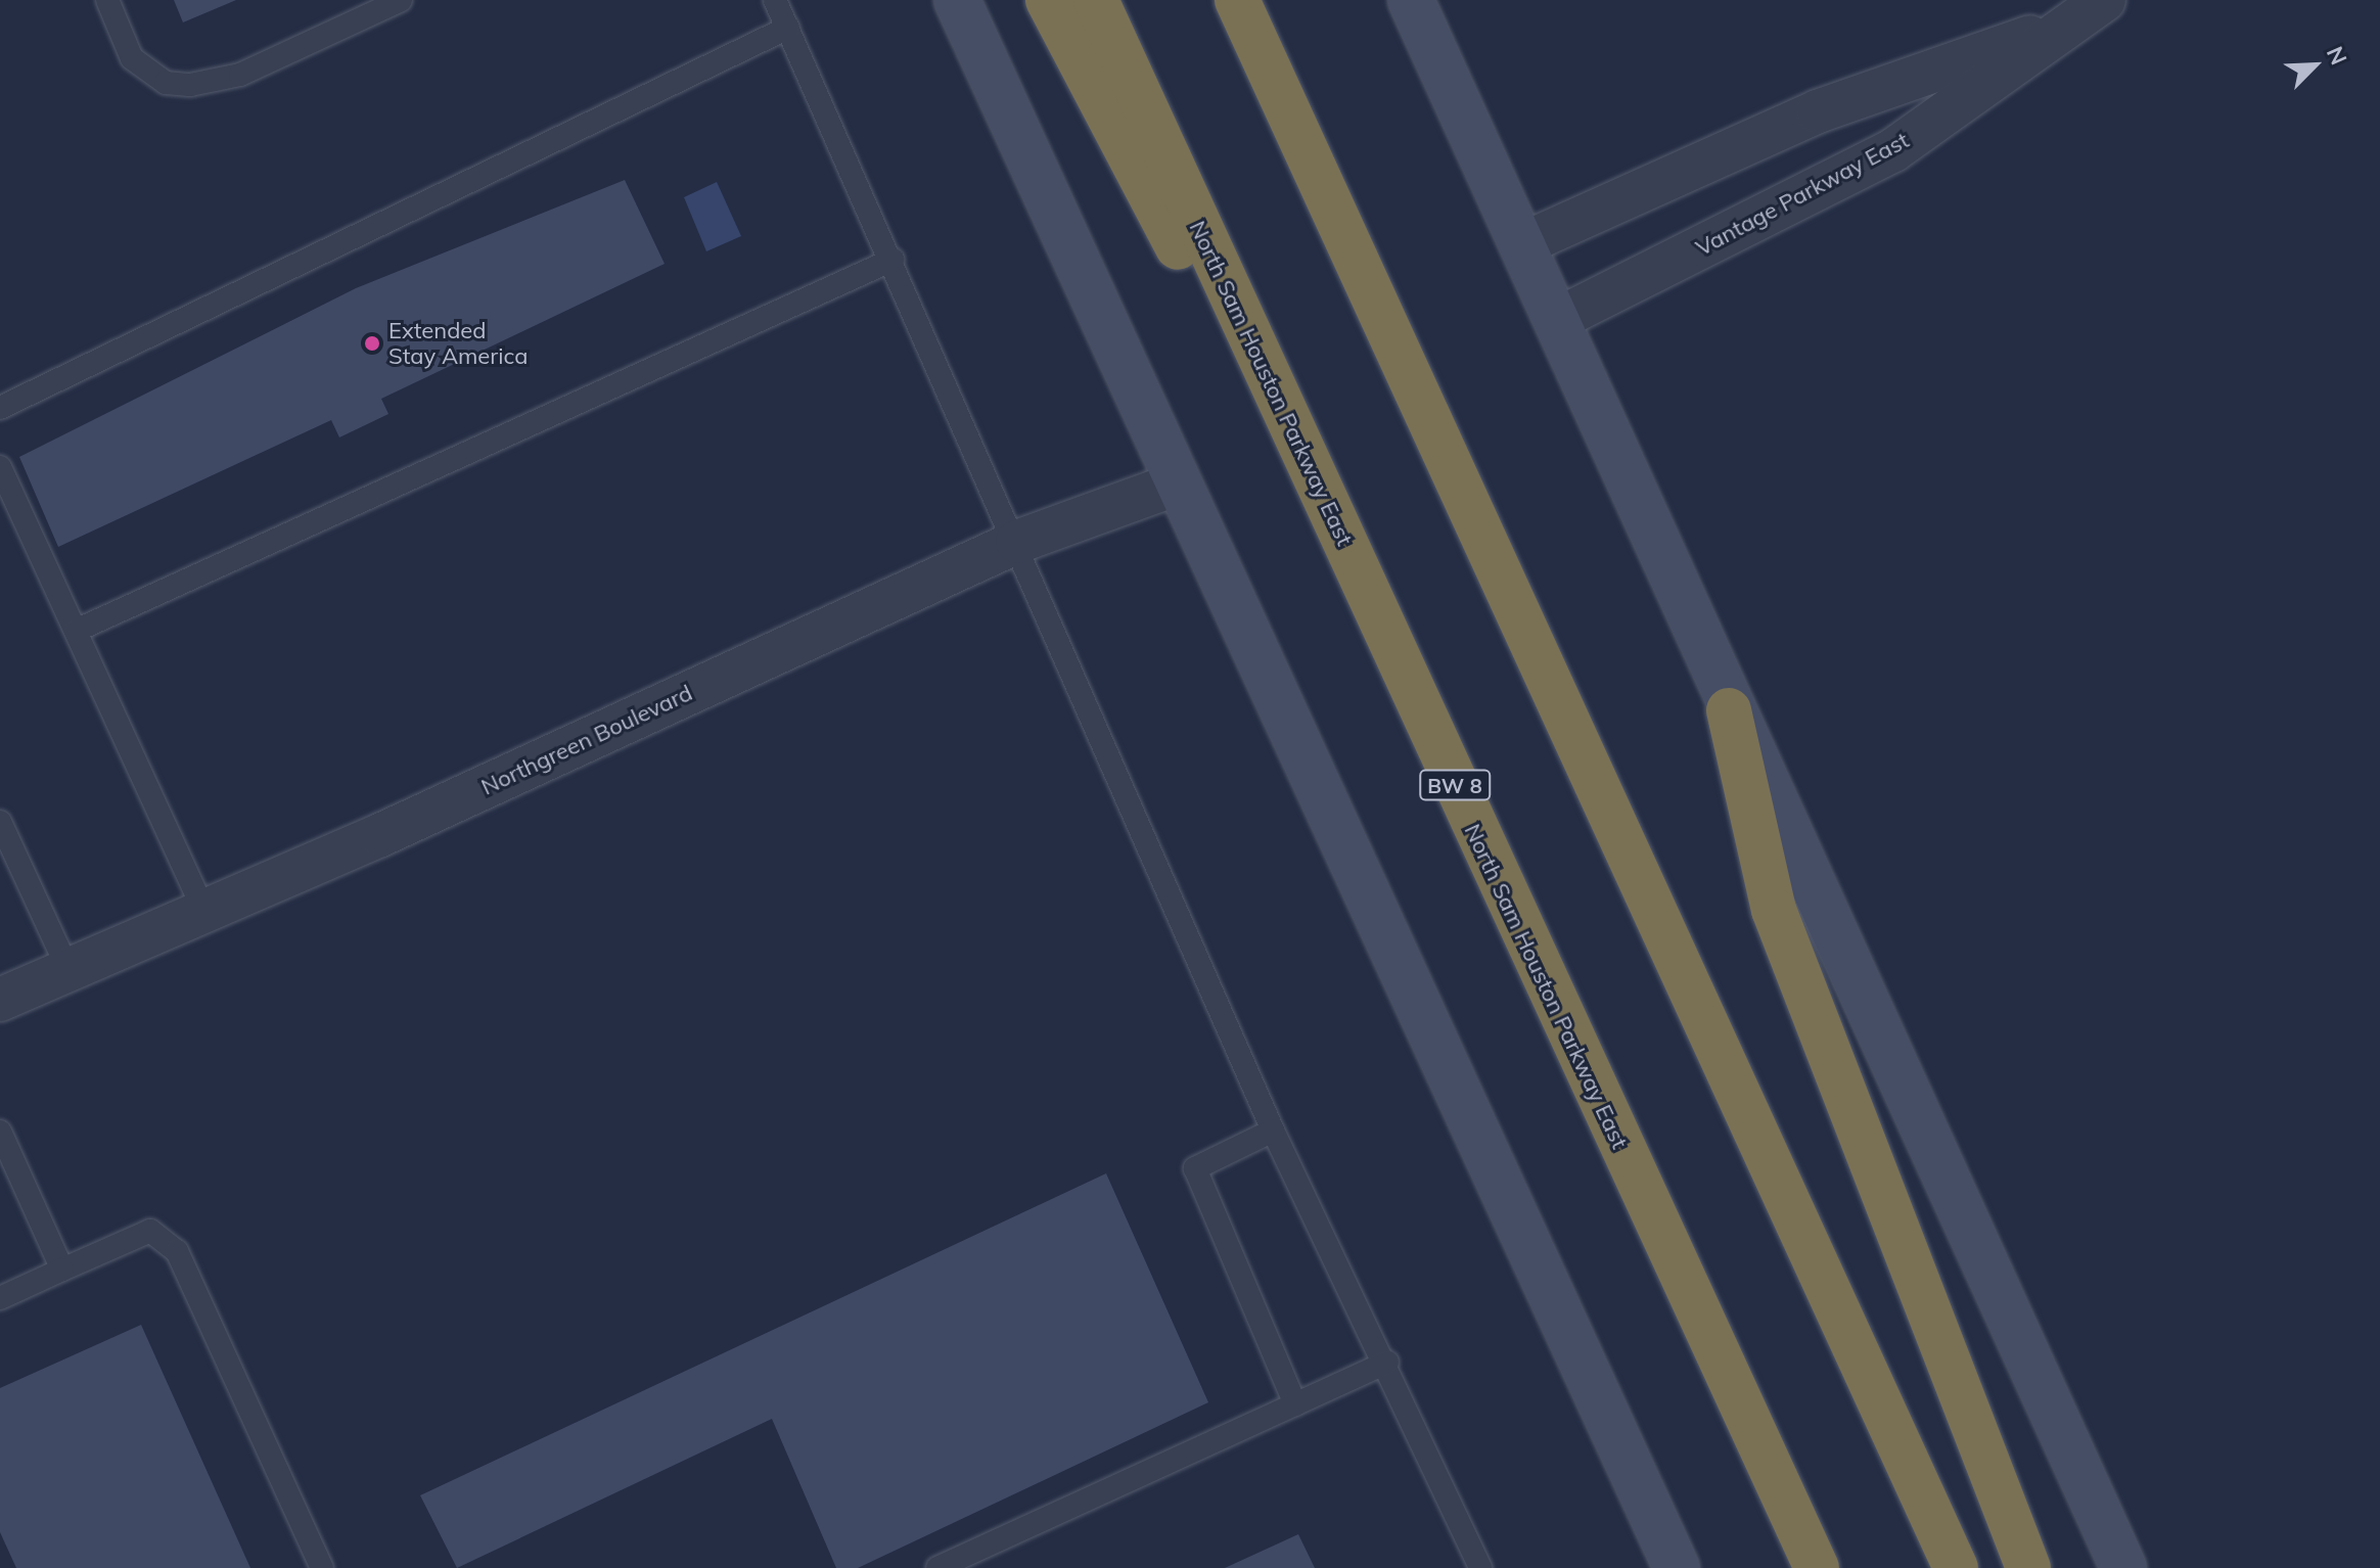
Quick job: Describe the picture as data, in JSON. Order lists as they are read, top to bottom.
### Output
{
  "streets": {
    "highway": ["North Sam Houston Parkway East", "BW 8"],
    "street": ["Vantage Parkway East", "Northgreen Boulevard"]
  },
  "places": ["Extended Stay America"],
  "north": "top right"
}
